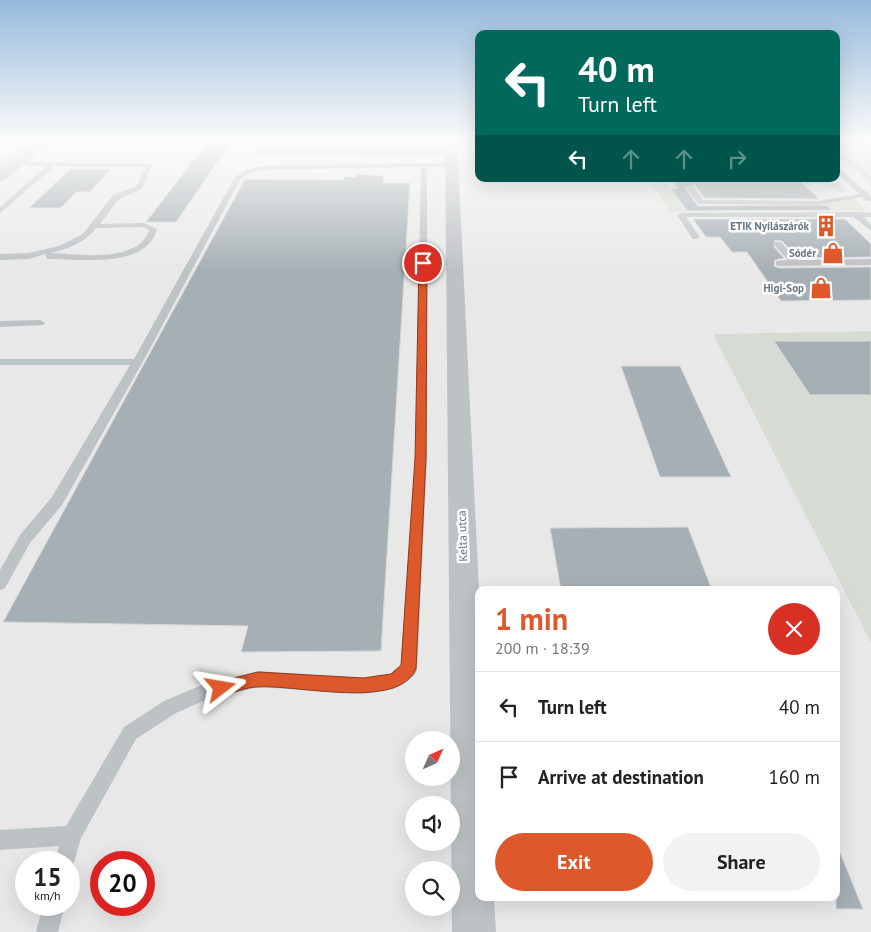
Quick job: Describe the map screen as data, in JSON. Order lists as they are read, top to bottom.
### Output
{
  "streets": {
    "street": ["Kelta utca"]
  },
  "places": {
    "building": ["ETIK Nyílászárók"],
    "shop": ["Sódér", "Higi-Sop"]
  },
  "north": "top right",
  "page": {
    "turn": ["40 m", "Turn left"],
    "heading": ["1 min", "200 m · 18:39"],
    "list": [
      {
        "name": "Turn left",
        "value": "40 m"
      },
      {
        "name": "Arrive at destination",
        "value": "160 m"
      }
    ],
    "buttons": ["Exit", "Share"],
    "speed": "15 km/h",
    "limit": "20"
  }
}
